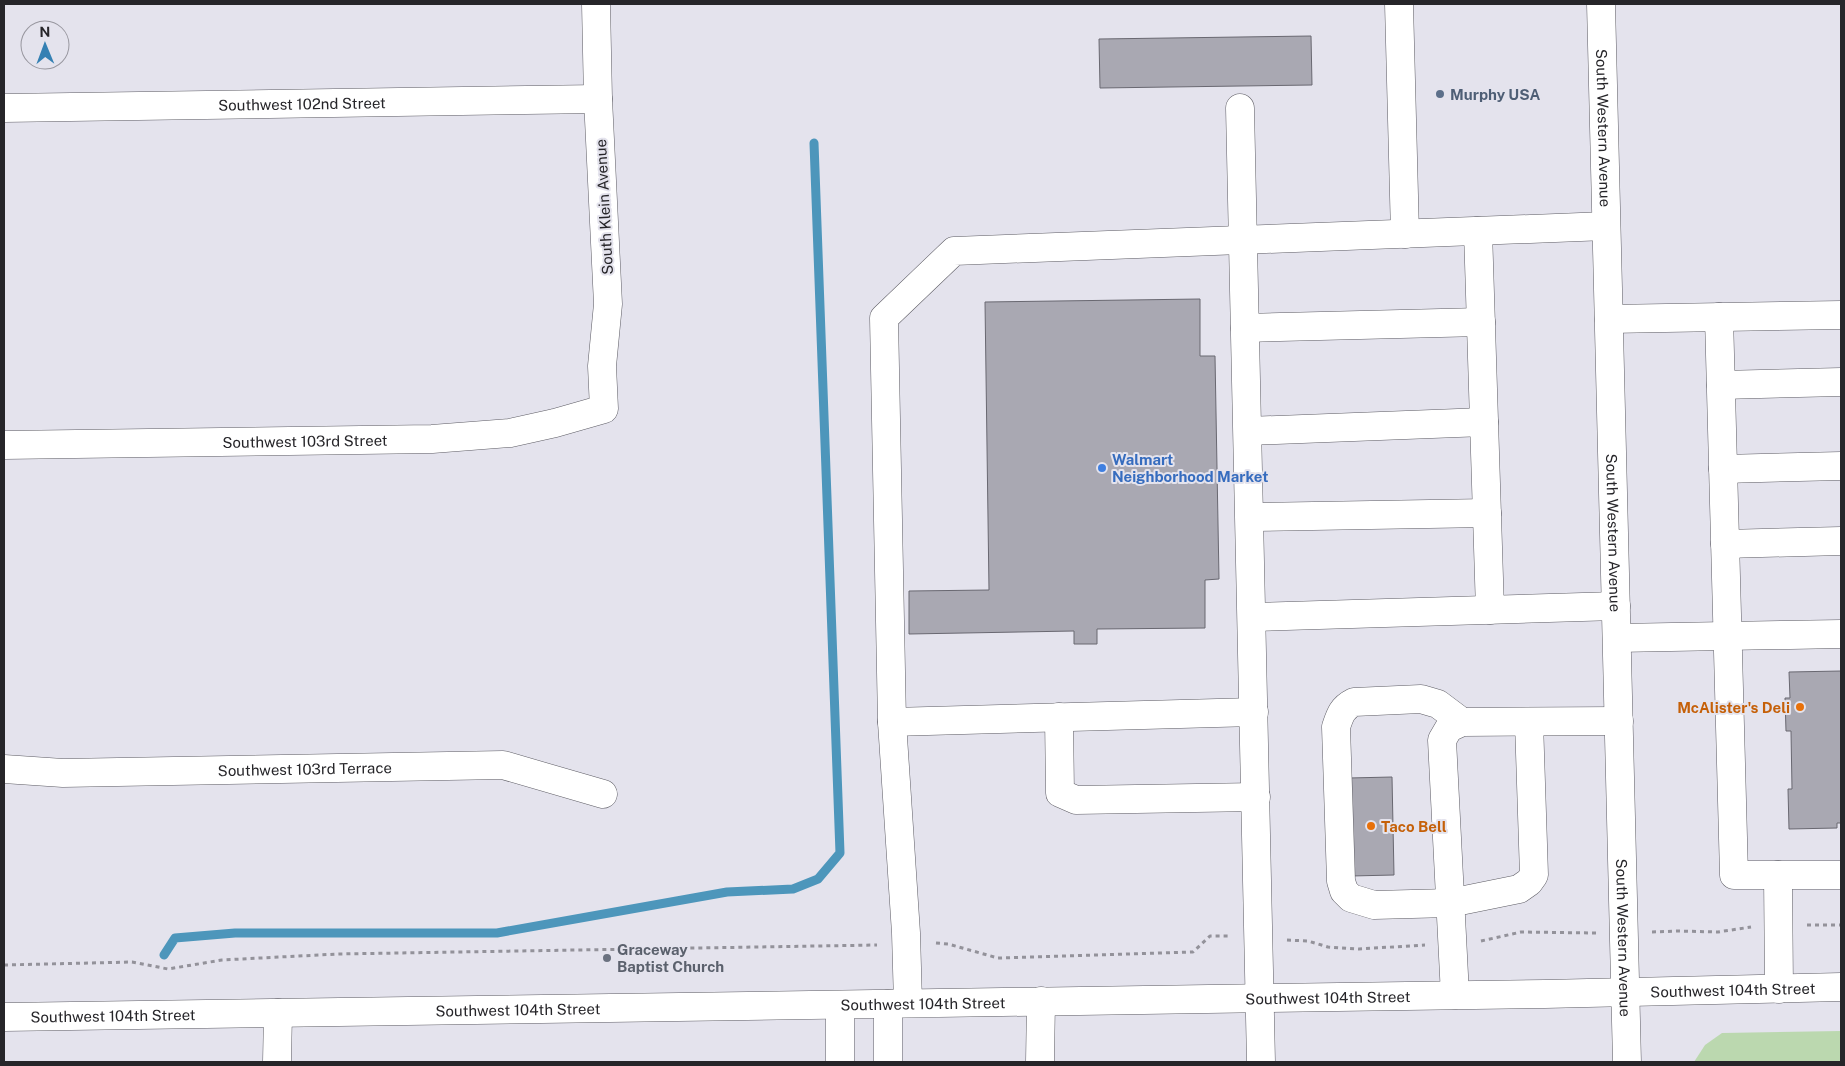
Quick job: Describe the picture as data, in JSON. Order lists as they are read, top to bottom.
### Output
{
  "streets": {
    "main road": [
      "Southwest 102nd Street",
      "South Western Avenue",
      "South Klein Avenue",
      "Southwest 103rd Street",
      "Southwest 103rd Terrace",
      "Southwest 104th Street"
    ]
  },
  "crossings": [
    ["Southwest 102nd Street", "South Klein Avenue"],
    ["South Western Avenue", "Southwest 104th Street"],
    ["South Klein Avenue", "Southwest 103rd Street"]
  ],
  "places": [
    "Murphy USA",
    "Walmart Neighborhood Market",
    "McAlister's Deli",
    "Taco Bell",
    "Graceway Baptist Church"
  ],
  "north": "top"
}
